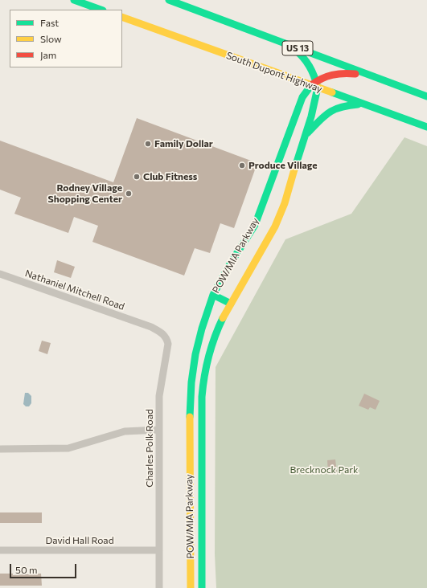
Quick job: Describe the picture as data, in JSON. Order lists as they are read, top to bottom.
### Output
{
  "streets": {
    "main road": ["US 13", "South Dupont Highway", "POW/MIA Parkway"],
    "street": ["Nathaniel Mitchell Road", "Charles Polk Road", "David Hall Road"]
  },
  "crossings": [
    ["South Dupont Highway", "POW/MIA Parkway"],
    ["Nathaniel Mitchell Road", "Charles Polk Road"],
    ["Charles Polk Road", "David Hall Road"]
  ],
  "parks": ["Brecknock Park"],
  "places": [
    "Family Dollar",
    "Produce Village",
    "Club Fitness",
    "Rodney Village Shopping Center"
  ],
  "legend": ["Fast", "Slow", "Jam"],
  "scale_bar": "50 m"
}
